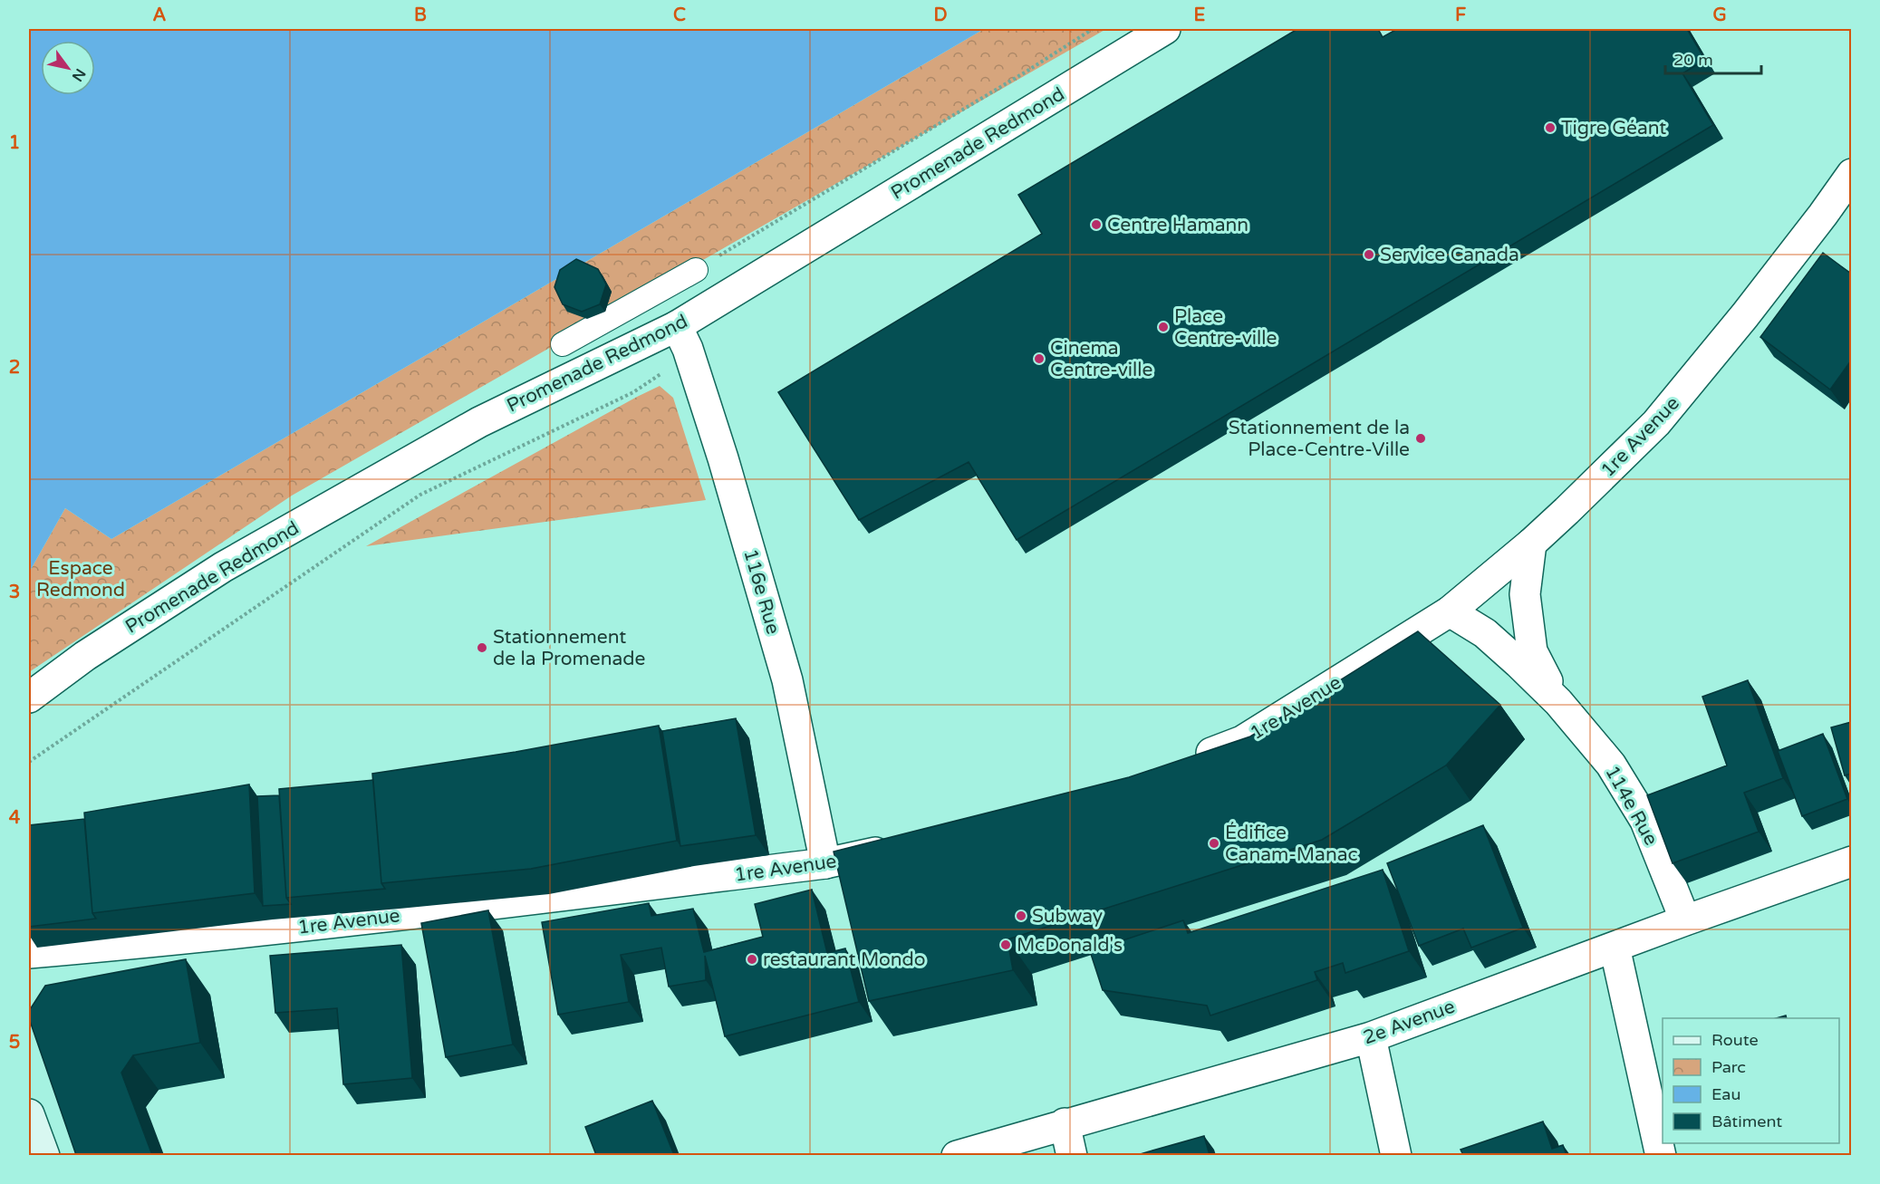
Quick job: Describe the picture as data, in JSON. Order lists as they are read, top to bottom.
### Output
{
  "streets": {
    "street": [
      "Promenade Redmond",
      "1re Avenue",
      "116e Rue",
      "114e Rue",
      "2e Avenue"
    ]
  },
  "crossings": [
    ["Promenade Redmond", "116e Rue"],
    ["1re Avenue", "116e Rue"],
    ["1re Avenue", "114e Rue"],
    ["114e Rue", "2e Avenue"]
  ],
  "parks": ["Espace Redmond"],
  "places": [
    "Tigre Géant",
    "Centre Hamann",
    "Service Canada",
    "Place Centre-ville",
    "Cinema Centre-ville",
    "Stationnement de la Place-Centre-Ville",
    "Stationnement de la Promenade",
    "Édifice Canam-Manac",
    "Subway",
    "McDonald's",
    "restaurant Mondo"
  ],
  "legend": [
    "Route",
    "Parc",
    "Eau",
    "Bâtiment"
  ],
  "scale_bar": "20 m",
  "north": "bottom right",
  "grid": {
    "columns": [
      "A",
      "B",
      "C",
      "D",
      "E",
      "F",
      "G"
    ],
    "rows": [
      "1",
      "2",
      "3",
      "4",
      "5"
    ]
  }
}
